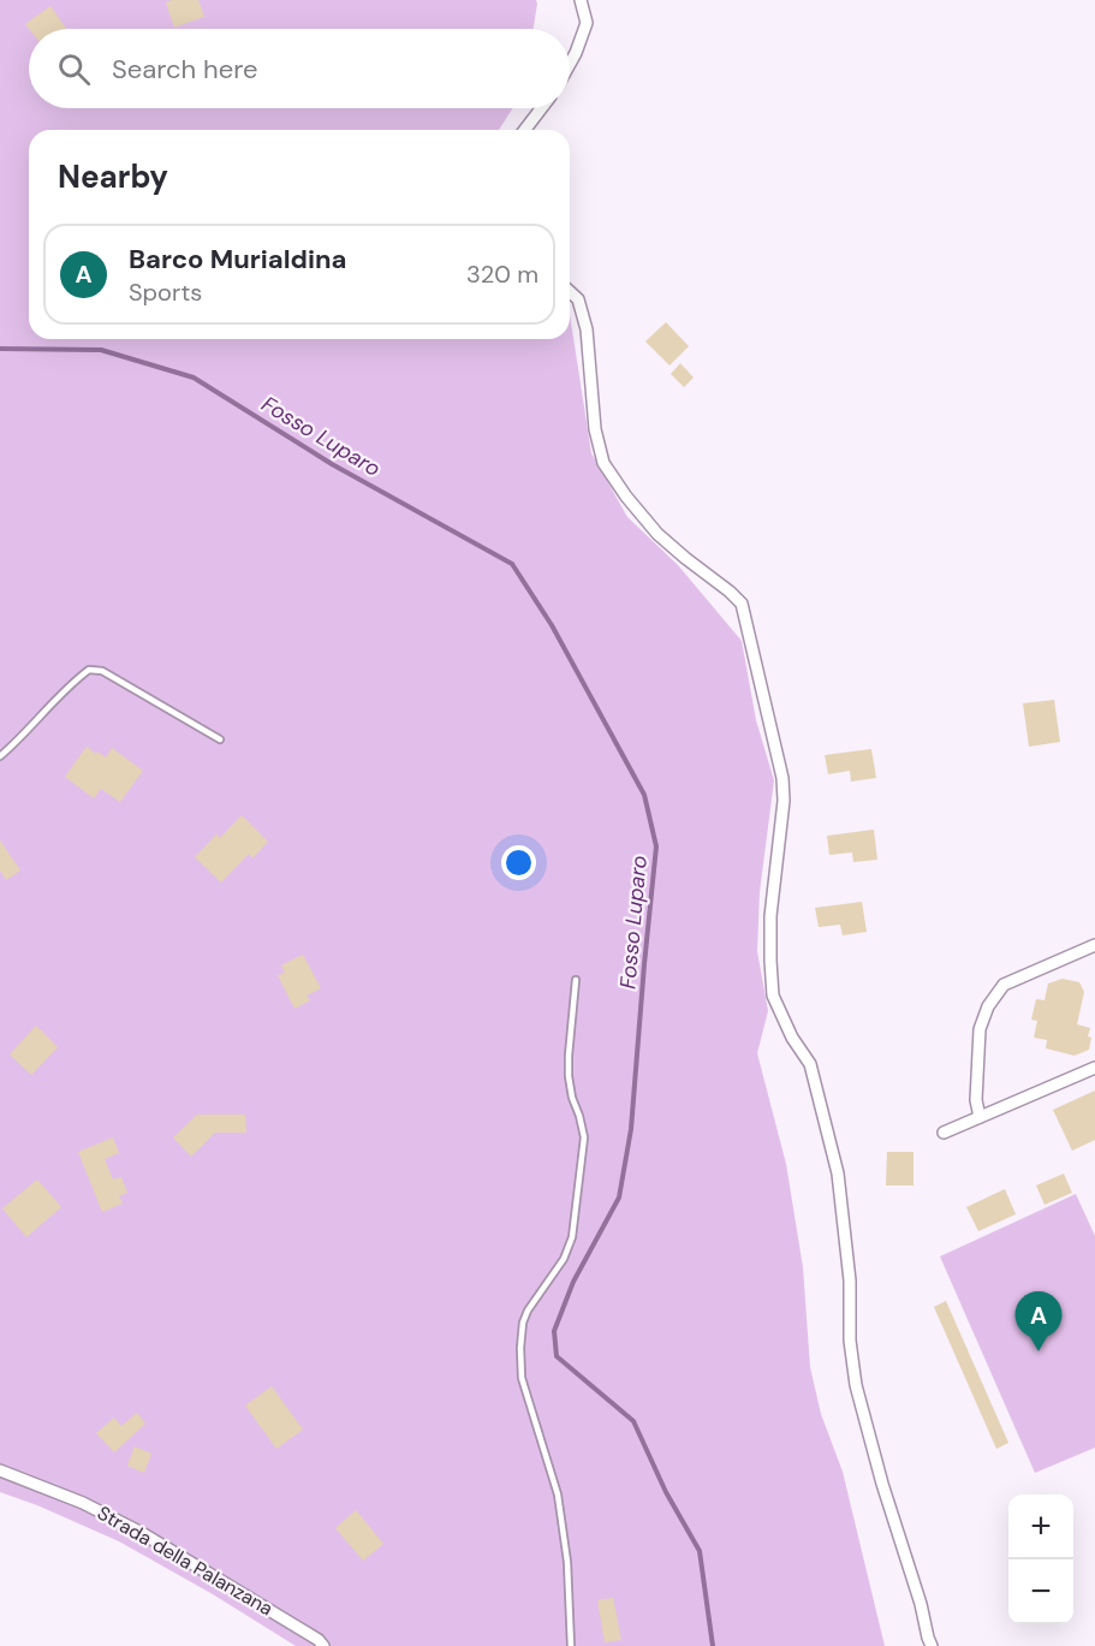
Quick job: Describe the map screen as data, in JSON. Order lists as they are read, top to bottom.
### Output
{
  "streets": {
    "street": ["Strada della Palanzana"]
  },
  "water": ["Fosso Luparo"],
  "page": {
    "search": "Search here",
    "heading": "Nearby",
    "list": [
      {
        "mark": "A",
        "name": "Barco Murialdina",
        "note": "Sports",
        "value": "320 m"
      }
    ],
    "pins": "A",
    "map_buttons": ["+", "−"]
  }
}
